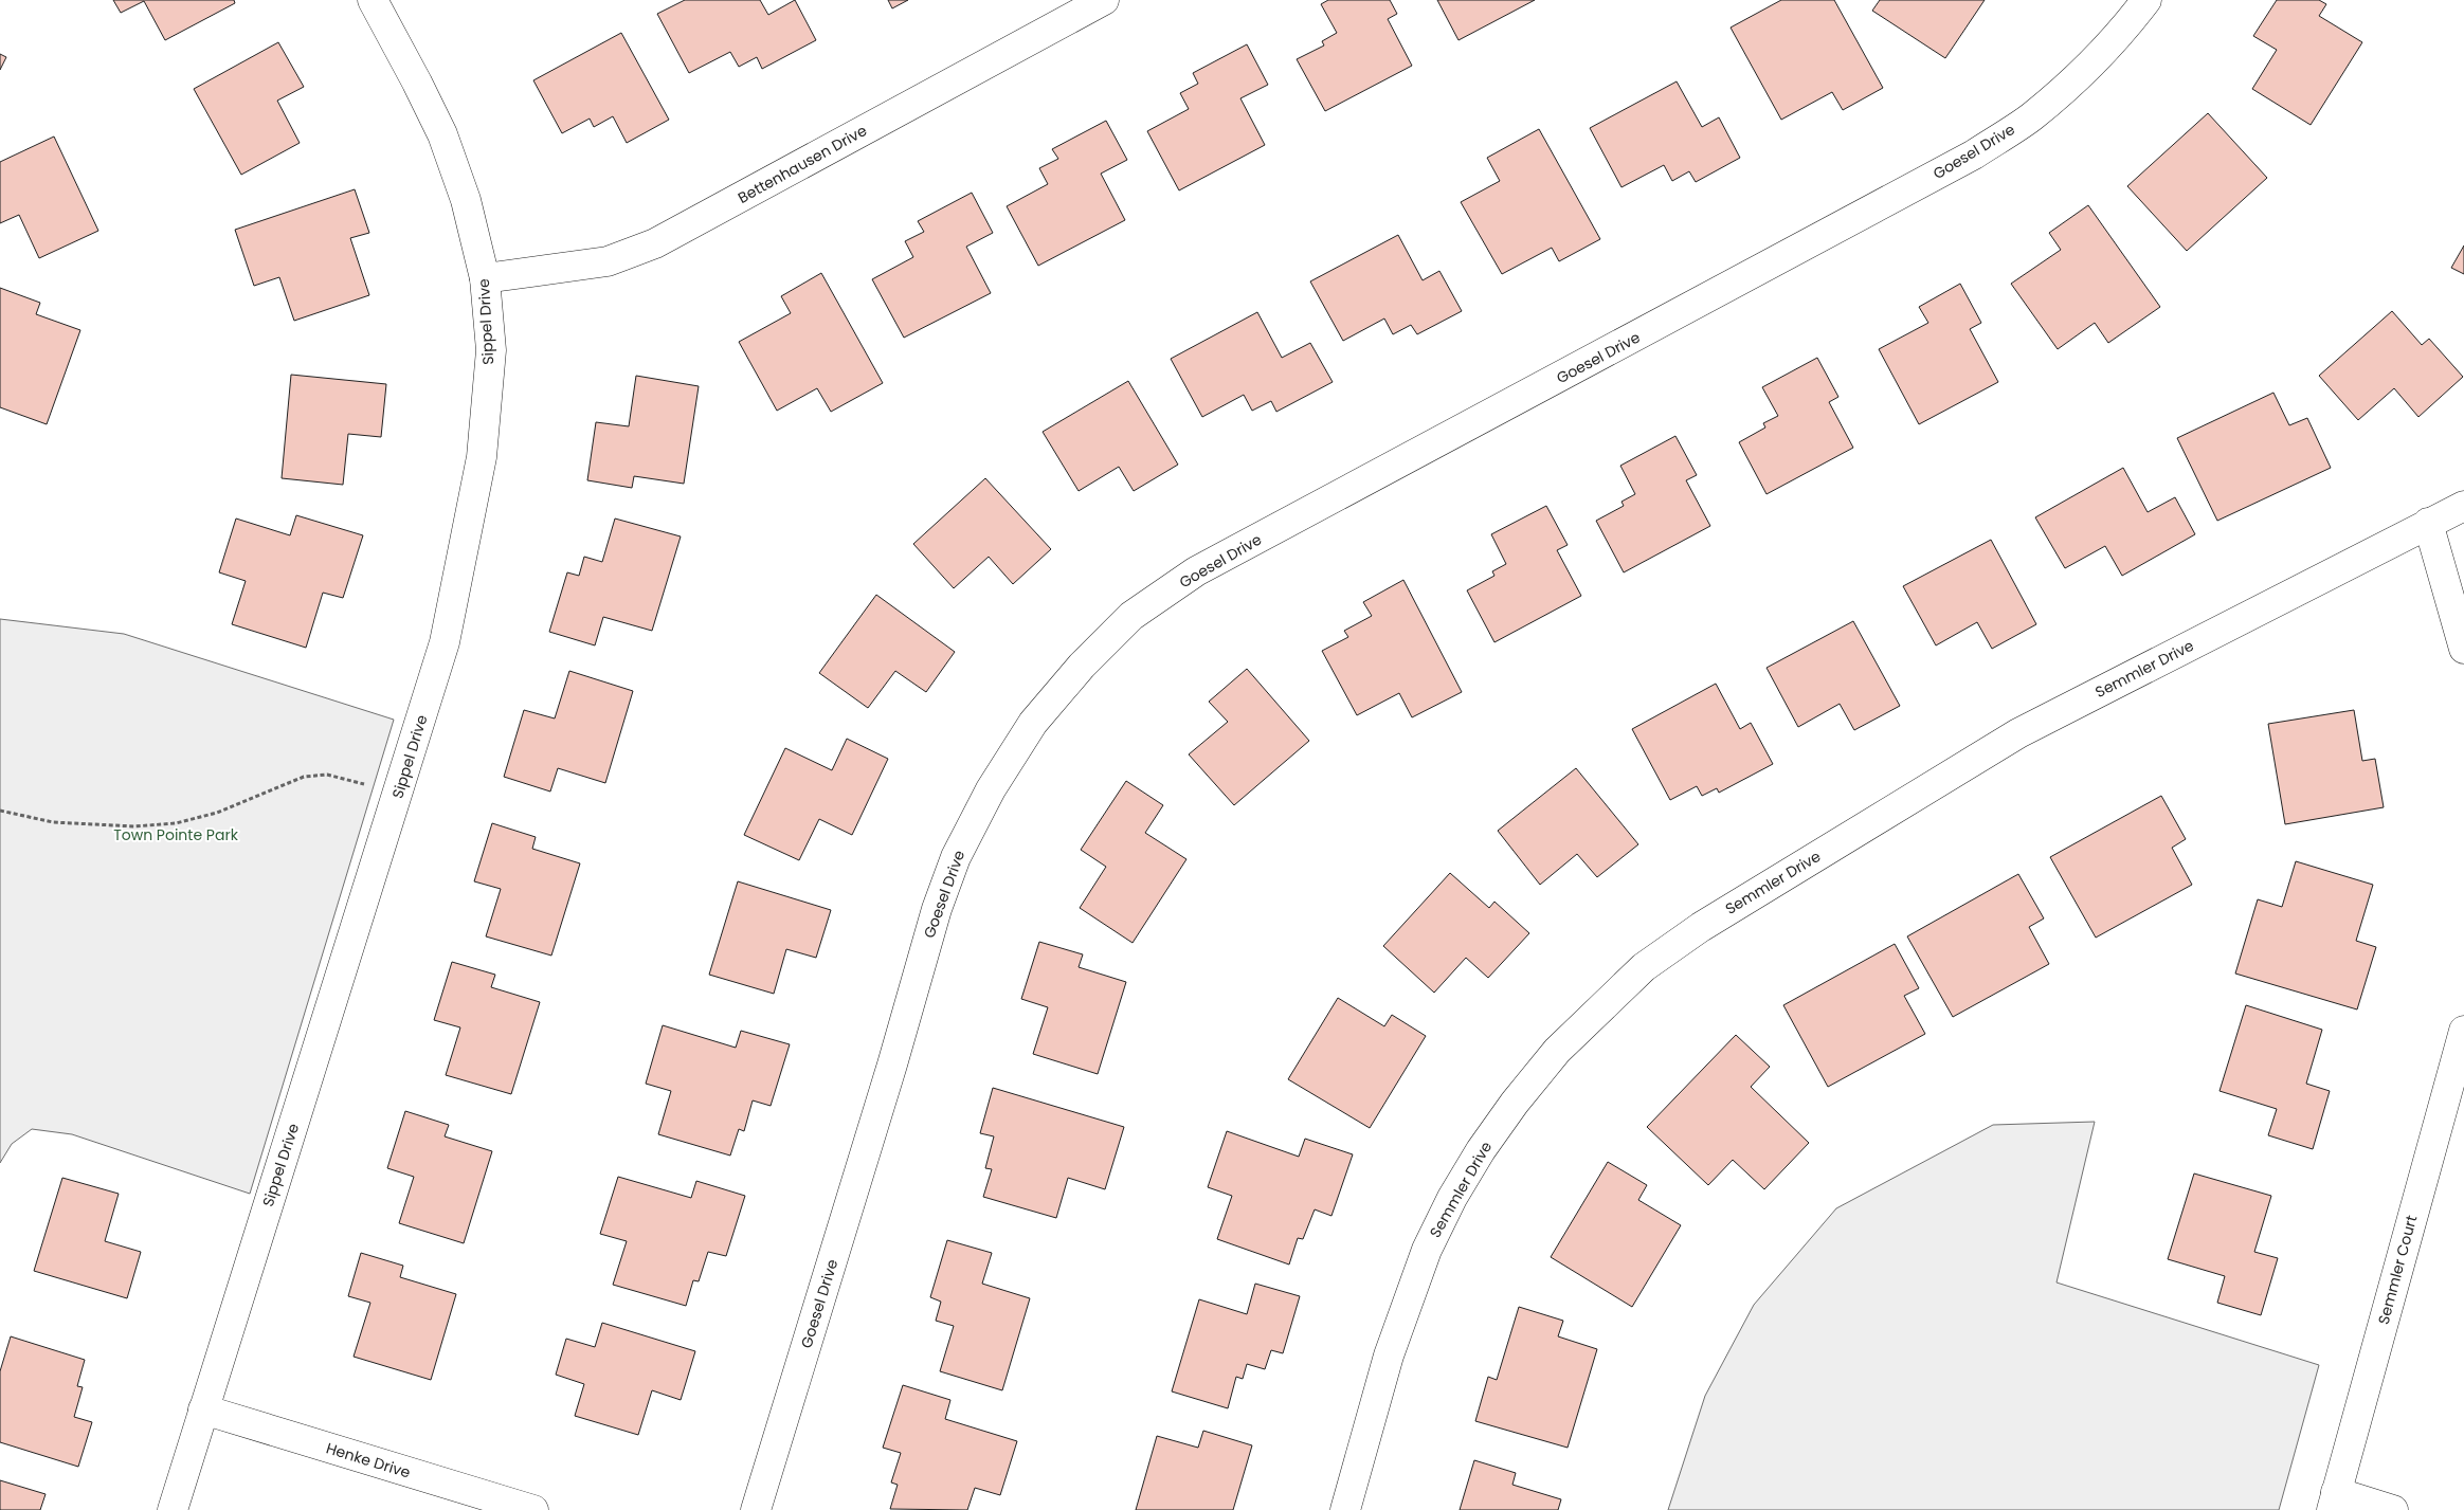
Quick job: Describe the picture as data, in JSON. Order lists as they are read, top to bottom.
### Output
{
  "streets": {
    "street": [
      "Goesel Drive",
      "Bettenhausen Drive",
      "Sippel Drive",
      "Semmler Drive",
      "Semmler Court",
      "Henke Drive"
    ]
  },
  "crossings": [
    ["Bettenhausen Drive", "Sippel Drive"],
    ["Sippel Drive", "Henke Drive"]
  ],
  "parks": ["Town Pointe Park"]
}
